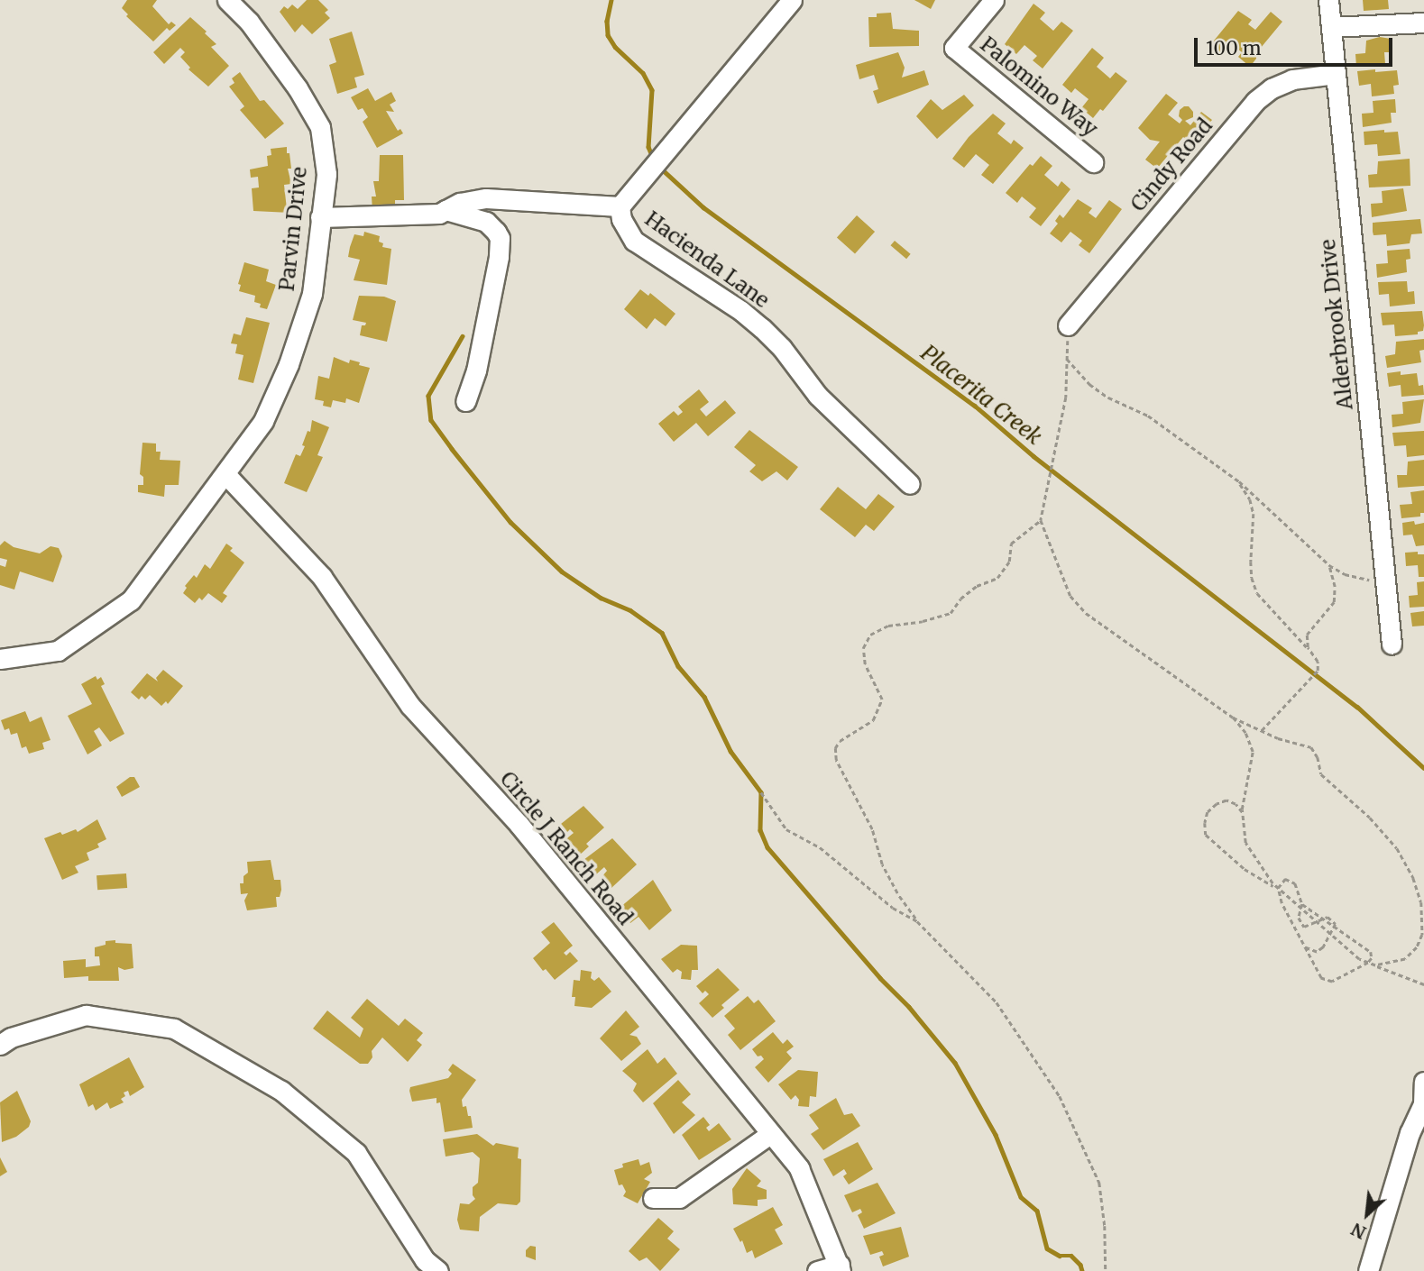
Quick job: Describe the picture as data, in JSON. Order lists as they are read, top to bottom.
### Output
{
  "streets": {
    "street": [
      "Palomino Way",
      "Cindy Road",
      "Parvin Drive",
      "Hacienda Lane",
      "Alderbrook Drive",
      "Circle J Ranch Road"
    ]
  },
  "crossings": [
    ["Cindy Road", "Alderbrook Drive"],
    ["Parvin Drive", "Circle J Ranch Road"]
  ],
  "water": ["Placerita Creek"],
  "scale_bar": "100 m",
  "north": "bottom left"
}
